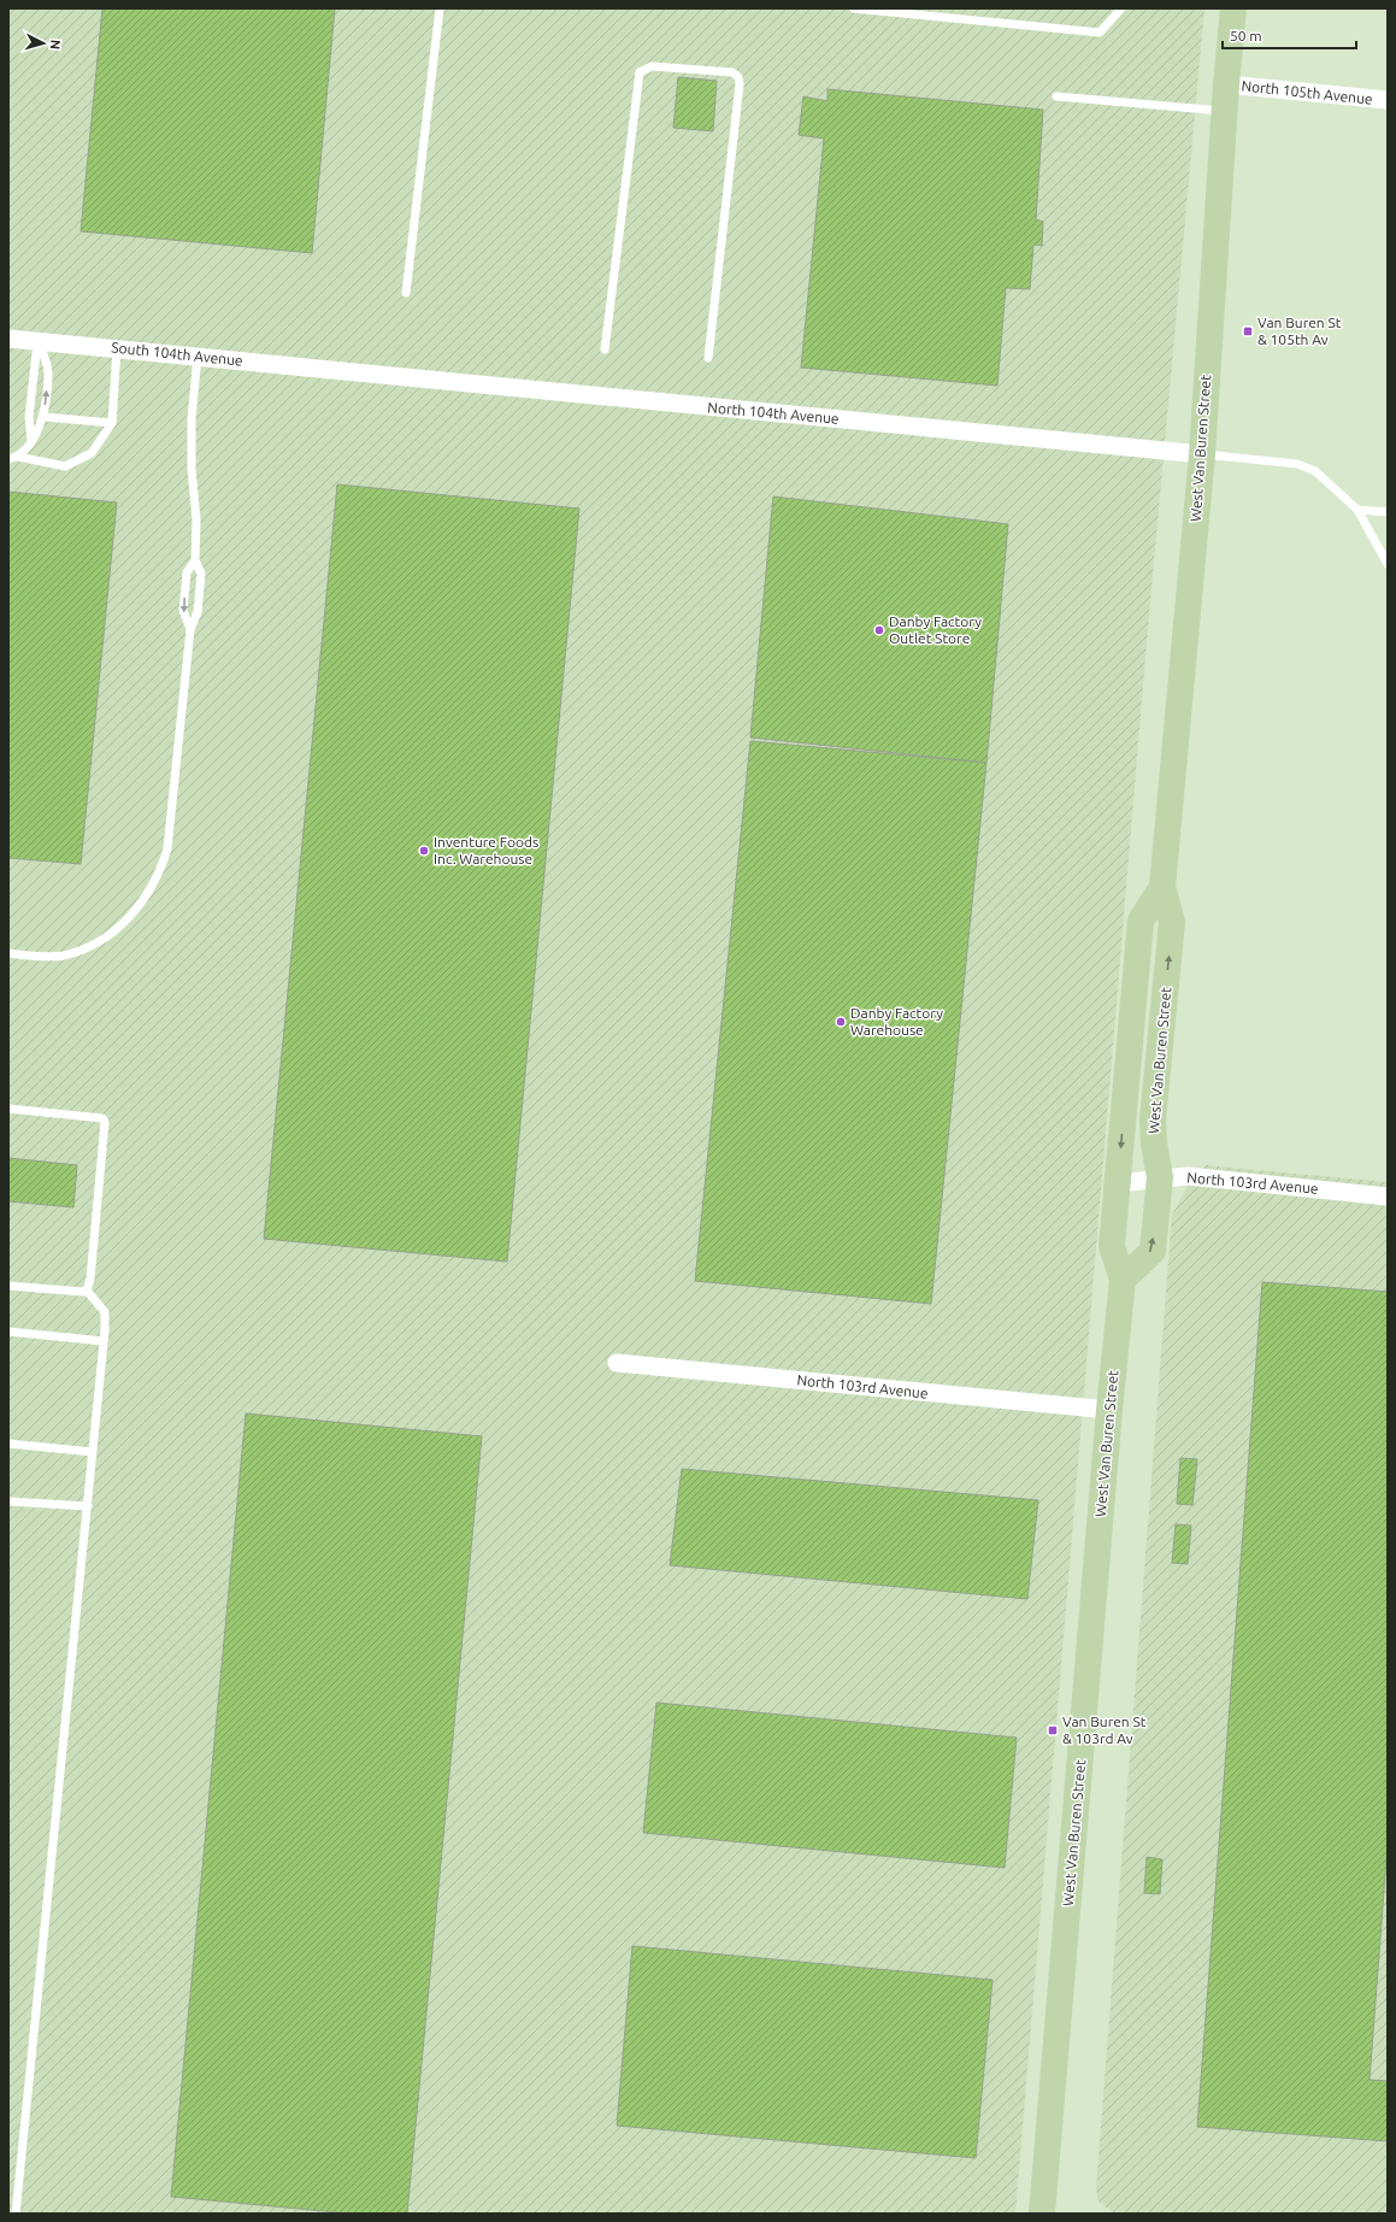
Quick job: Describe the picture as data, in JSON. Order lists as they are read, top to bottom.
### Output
{
  "streets": {
    "main road": ["West Van Buren Street"],
    "street": [
      "North 105th Avenue",
      "South 104th Avenue",
      "North 104th Avenue",
      "North 103rd Avenue"
    ]
  },
  "crossings": [
    ["North 105th Avenue", "West Van Buren Street"],
    ["South 104th Avenue", "North 104th Avenue"],
    ["North 104th Avenue", "West Van Buren Street"],
    ["West Van Buren Street", "North 103rd Avenue"]
  ],
  "places": {
    "transit": ["Van Buren St & 105th Av", "Van Buren St & 103rd Av"],
    "other": ["Danby Factory Outlet Store", "Inventure Foods Inc. Warehouse", "Danby Factory Warehouse"]
  },
  "scale_bar": "50 m",
  "north": "right"
}
